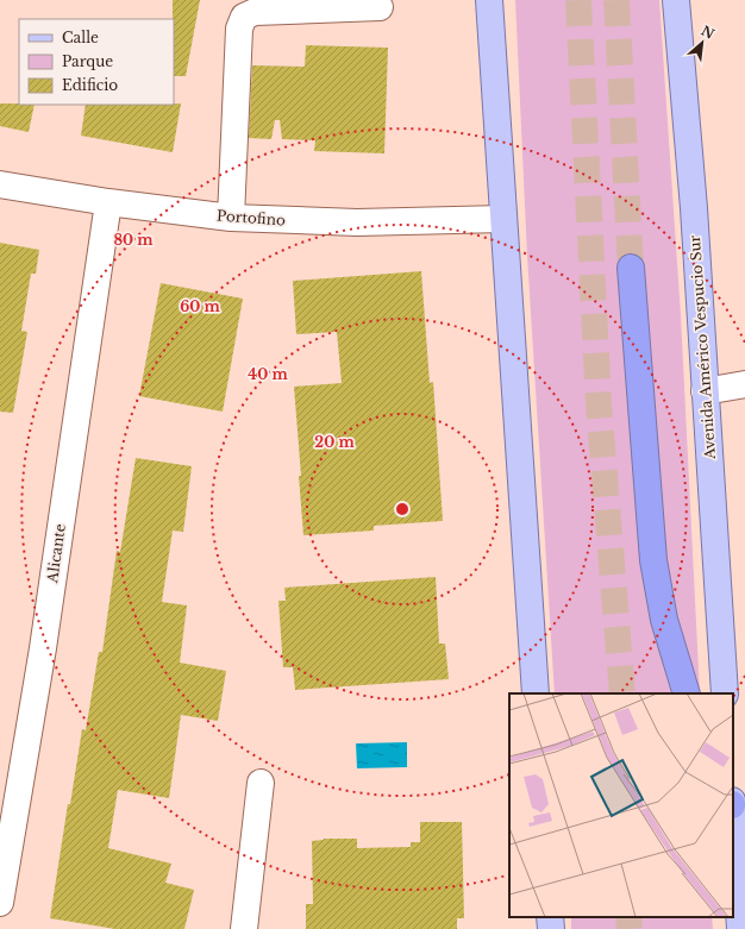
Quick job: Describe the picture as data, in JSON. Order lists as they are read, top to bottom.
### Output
{
  "streets": {
    "main road": ["Avenida Américo Vespucio Sur"],
    "street": ["Portofino", "Alicante"]
  },
  "crossings": [
    ["Portofino", "Alicante"]
  ],
  "legend": ["Calle", "Parque", "Edificio"],
  "north": "top right",
  "rings": [
    "80 m",
    "60 m",
    "40 m",
    "20 m"
  ]
}
